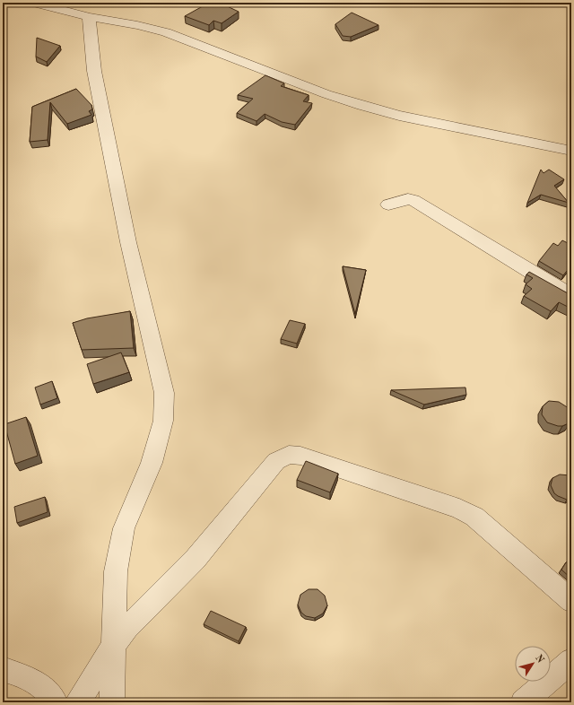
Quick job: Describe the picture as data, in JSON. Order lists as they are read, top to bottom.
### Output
{
  "north": "top right"
}
